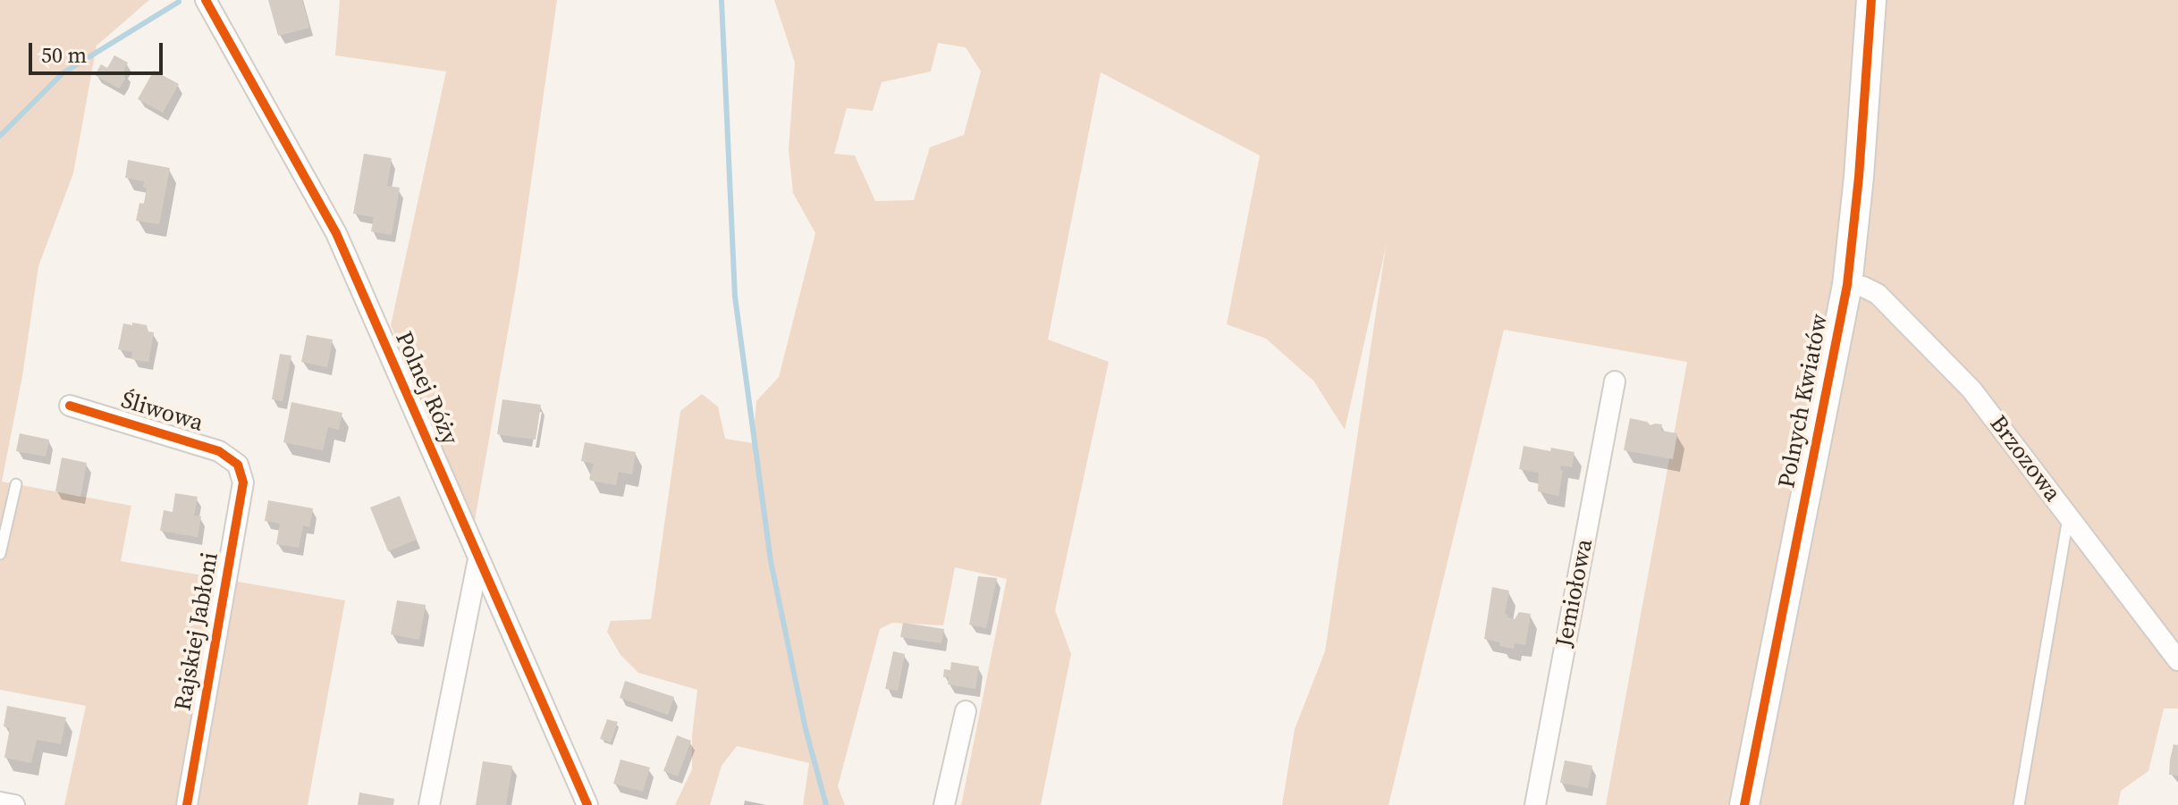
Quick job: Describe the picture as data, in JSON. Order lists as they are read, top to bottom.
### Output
{
  "streets": {
    "street": [
      "Polnej Róży",
      "Polnych Kwiatów",
      "Śliwowa",
      "Brzozowa",
      "Jemiołowa",
      "Rajskiej Jabłoni"
    ]
  },
  "crossings": [
    ["Polnych Kwiatów", "Brzozowa"],
    ["Śliwowa", "Rajskiej Jabłoni"]
  ],
  "scale_bar": "50 m"
}
